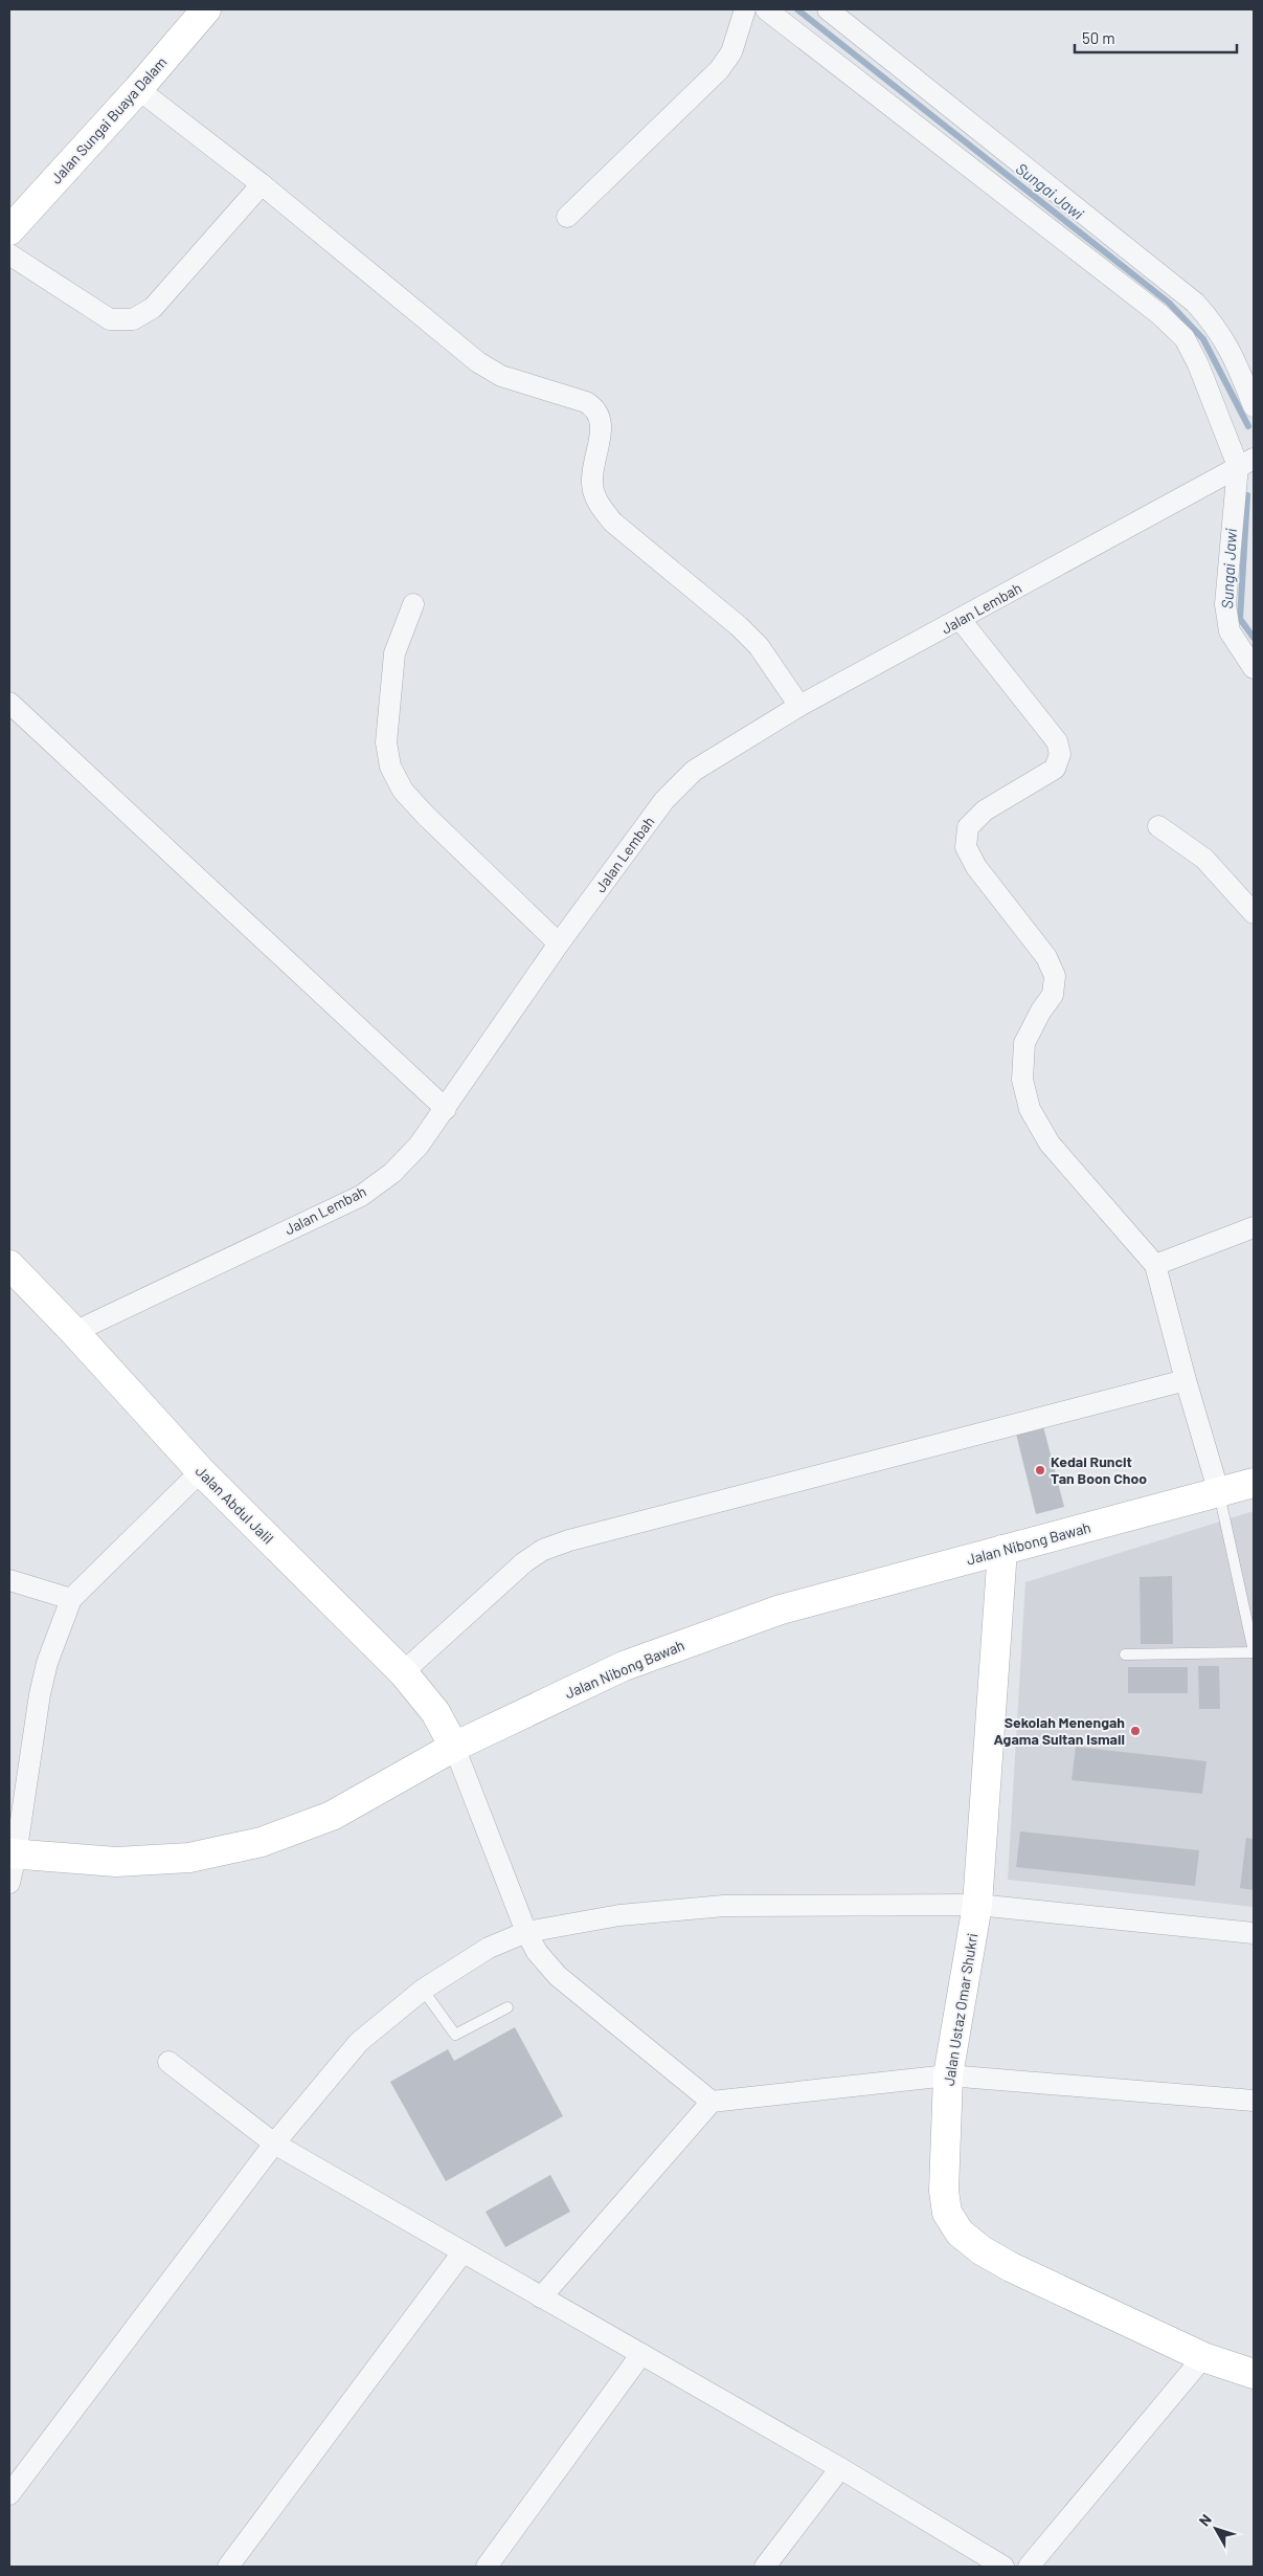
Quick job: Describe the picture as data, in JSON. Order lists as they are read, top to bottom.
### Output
{
  "streets": {
    "street": [
      "Jalan Sungai Buaya Dalam",
      "Jalan Lembah",
      "Jalan Abdul Jalil",
      "Jalan Nibong Bawah",
      "Jalan Ustaz Omar Shukri"
    ]
  },
  "crossings": [
    ["Jalan Lembah", "Jalan Abdul Jalil"],
    ["Jalan Abdul Jalil", "Jalan Nibong Bawah"],
    ["Jalan Nibong Bawah", "Jalan Ustaz Omar Shukri"]
  ],
  "water": ["Sungai Jawi"],
  "places": ["Kedai Runcit Tan Boon Choo", "Sekolah Menengah Agama Sultan Ismail"],
  "scale_bar": "50 m",
  "north": "top left"
}
